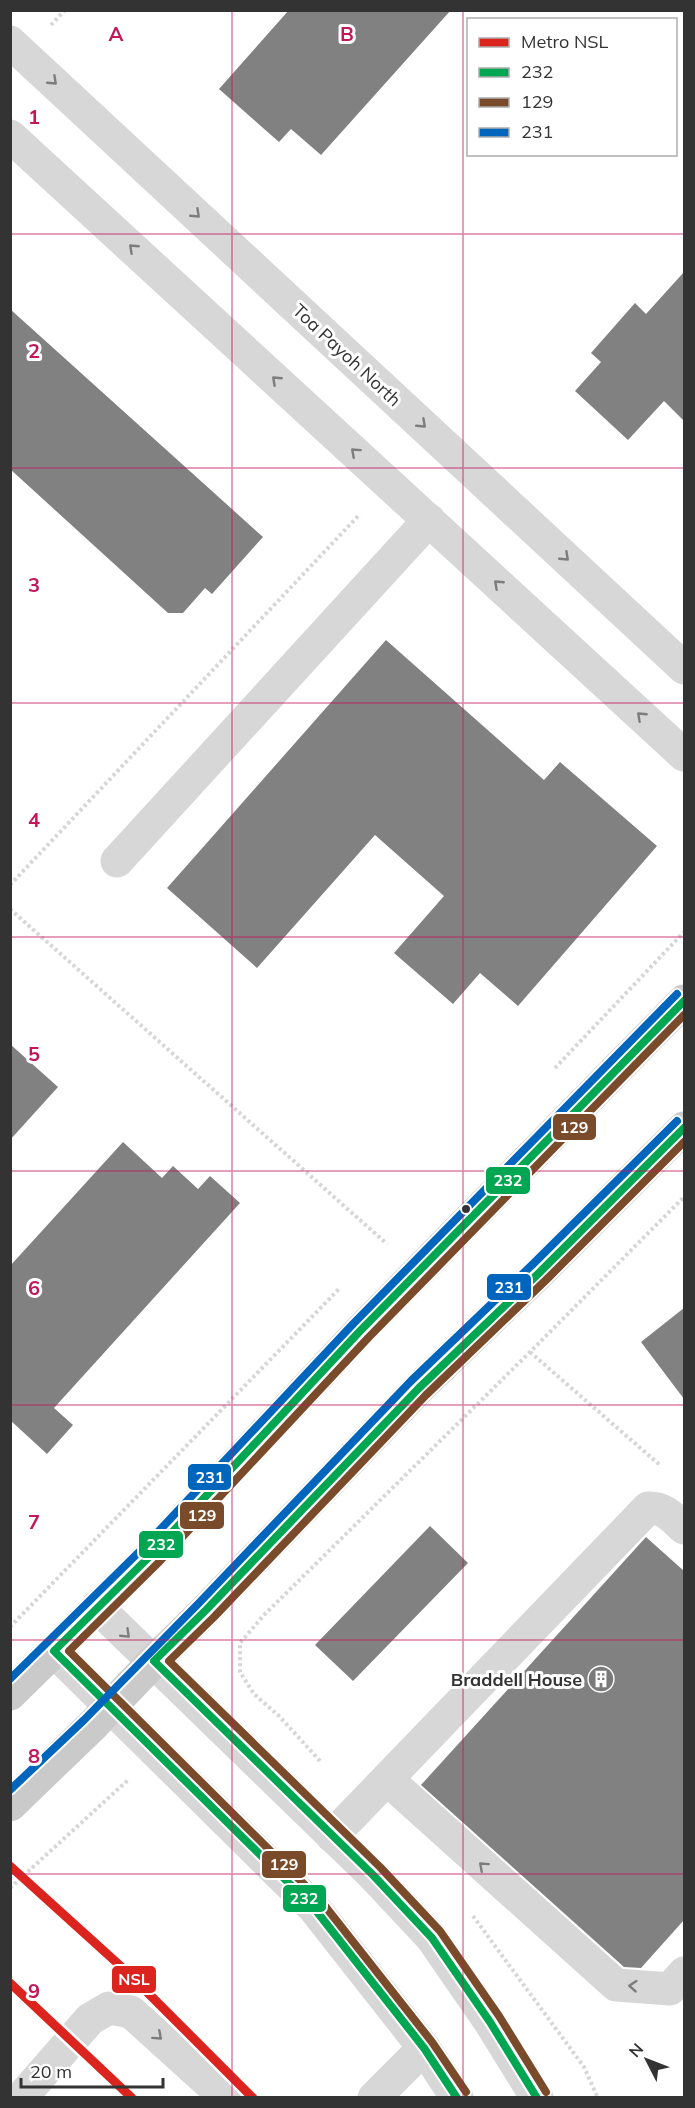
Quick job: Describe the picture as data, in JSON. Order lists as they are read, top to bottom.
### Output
{
  "streets": {
    "street": ["Toa Payoh North"]
  },
  "places": {
    "building": ["Braddell House"]
  },
  "lines": [
    "transit line 231",
    "transit line 232",
    "transit line 129",
    "metro line NSL"
  ],
  "legend": [
    "Metro NSL",
    "232",
    "129",
    "231"
  ],
  "scale_bar": "20 m",
  "north": "top left",
  "grid": {
    "columns": ["A", "B"],
    "rows": [
      "1",
      "2",
      "3",
      "4",
      "5",
      "6",
      "7",
      "8",
      "9"
    ]
  }
}
